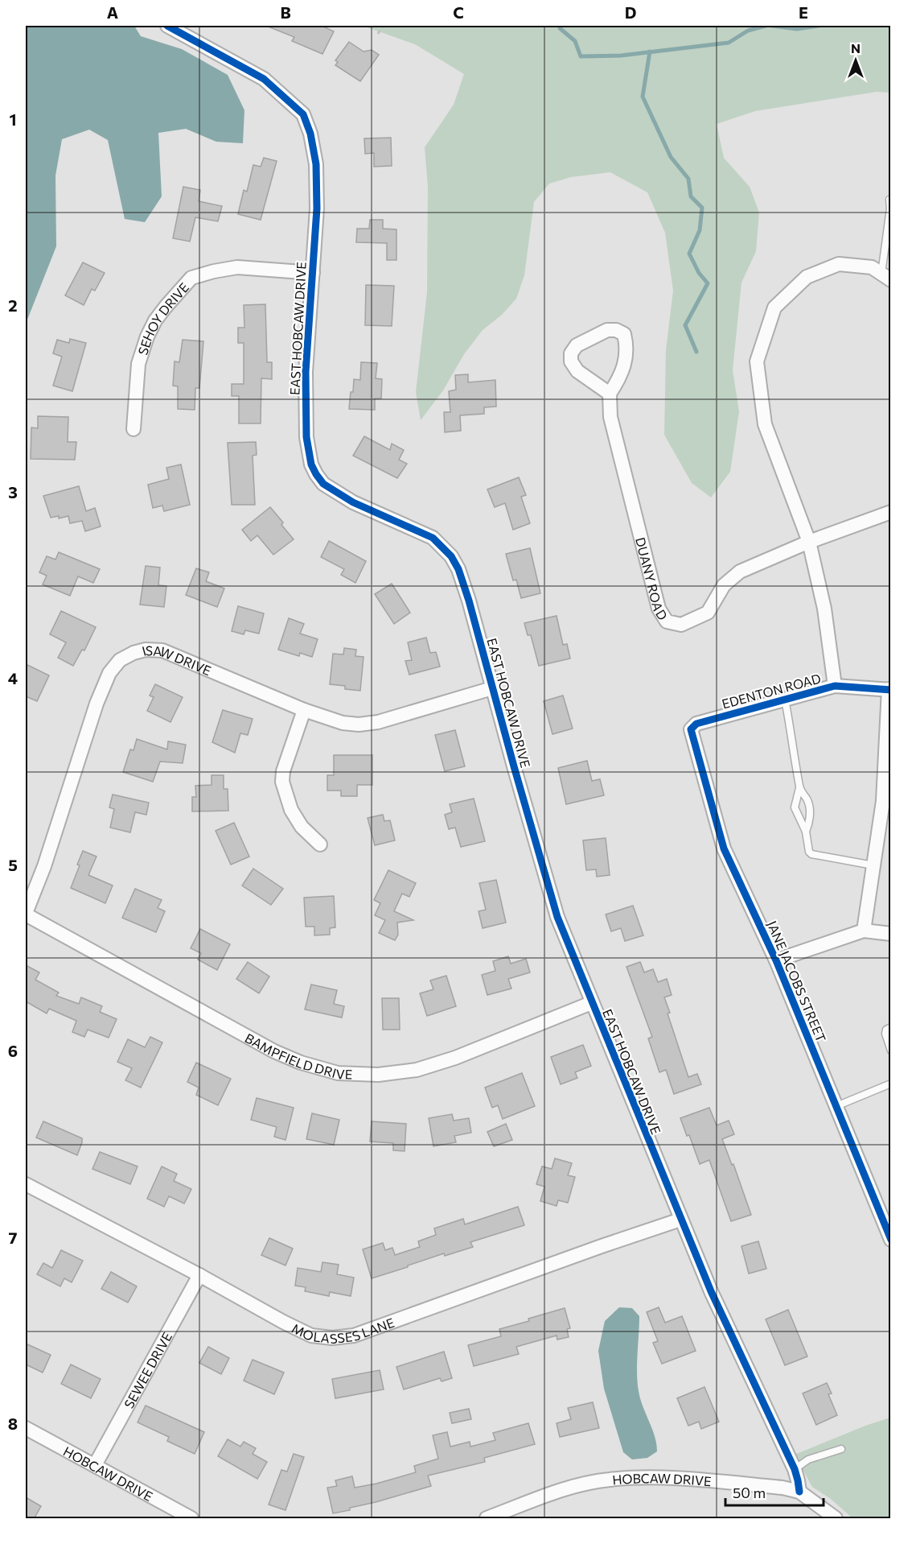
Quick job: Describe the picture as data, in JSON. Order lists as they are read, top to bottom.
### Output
{
  "streets": {
    "street": [
      "SEHOY DRIVE",
      "EAST HOBCAW DRIVE",
      "DUANY ROAD",
      "ISAW DRIVE",
      "EDENTON ROAD",
      "JANE JACOBS STREET",
      "BAMPFIELD DRIVE",
      "MOLASSES LANE",
      "SEWEE DRIVE",
      "HOBCAW DRIVE"
    ]
  },
  "crossings": [
    ["SEHOY DRIVE", "EAST HOBCAW DRIVE"],
    ["EAST HOBCAW DRIVE", "ISAW DRIVE"],
    ["EAST HOBCAW DRIVE", "BAMPFIELD DRIVE"],
    ["EAST HOBCAW DRIVE", "MOLASSES LANE"],
    ["EAST HOBCAW DRIVE", "HOBCAW DRIVE"],
    ["ISAW DRIVE", "BAMPFIELD DRIVE"],
    ["EDENTON ROAD", "JANE JACOBS STREET"],
    ["MOLASSES LANE", "SEWEE DRIVE"],
    ["SEWEE DRIVE", "HOBCAW DRIVE"]
  ],
  "scale_bar": "50 m",
  "north": "top",
  "grid": {
    "columns": [
      "A",
      "B",
      "C",
      "D",
      "E"
    ],
    "rows": [
      "1",
      "2",
      "3",
      "4",
      "5",
      "6",
      "7",
      "8"
    ]
  }
}
